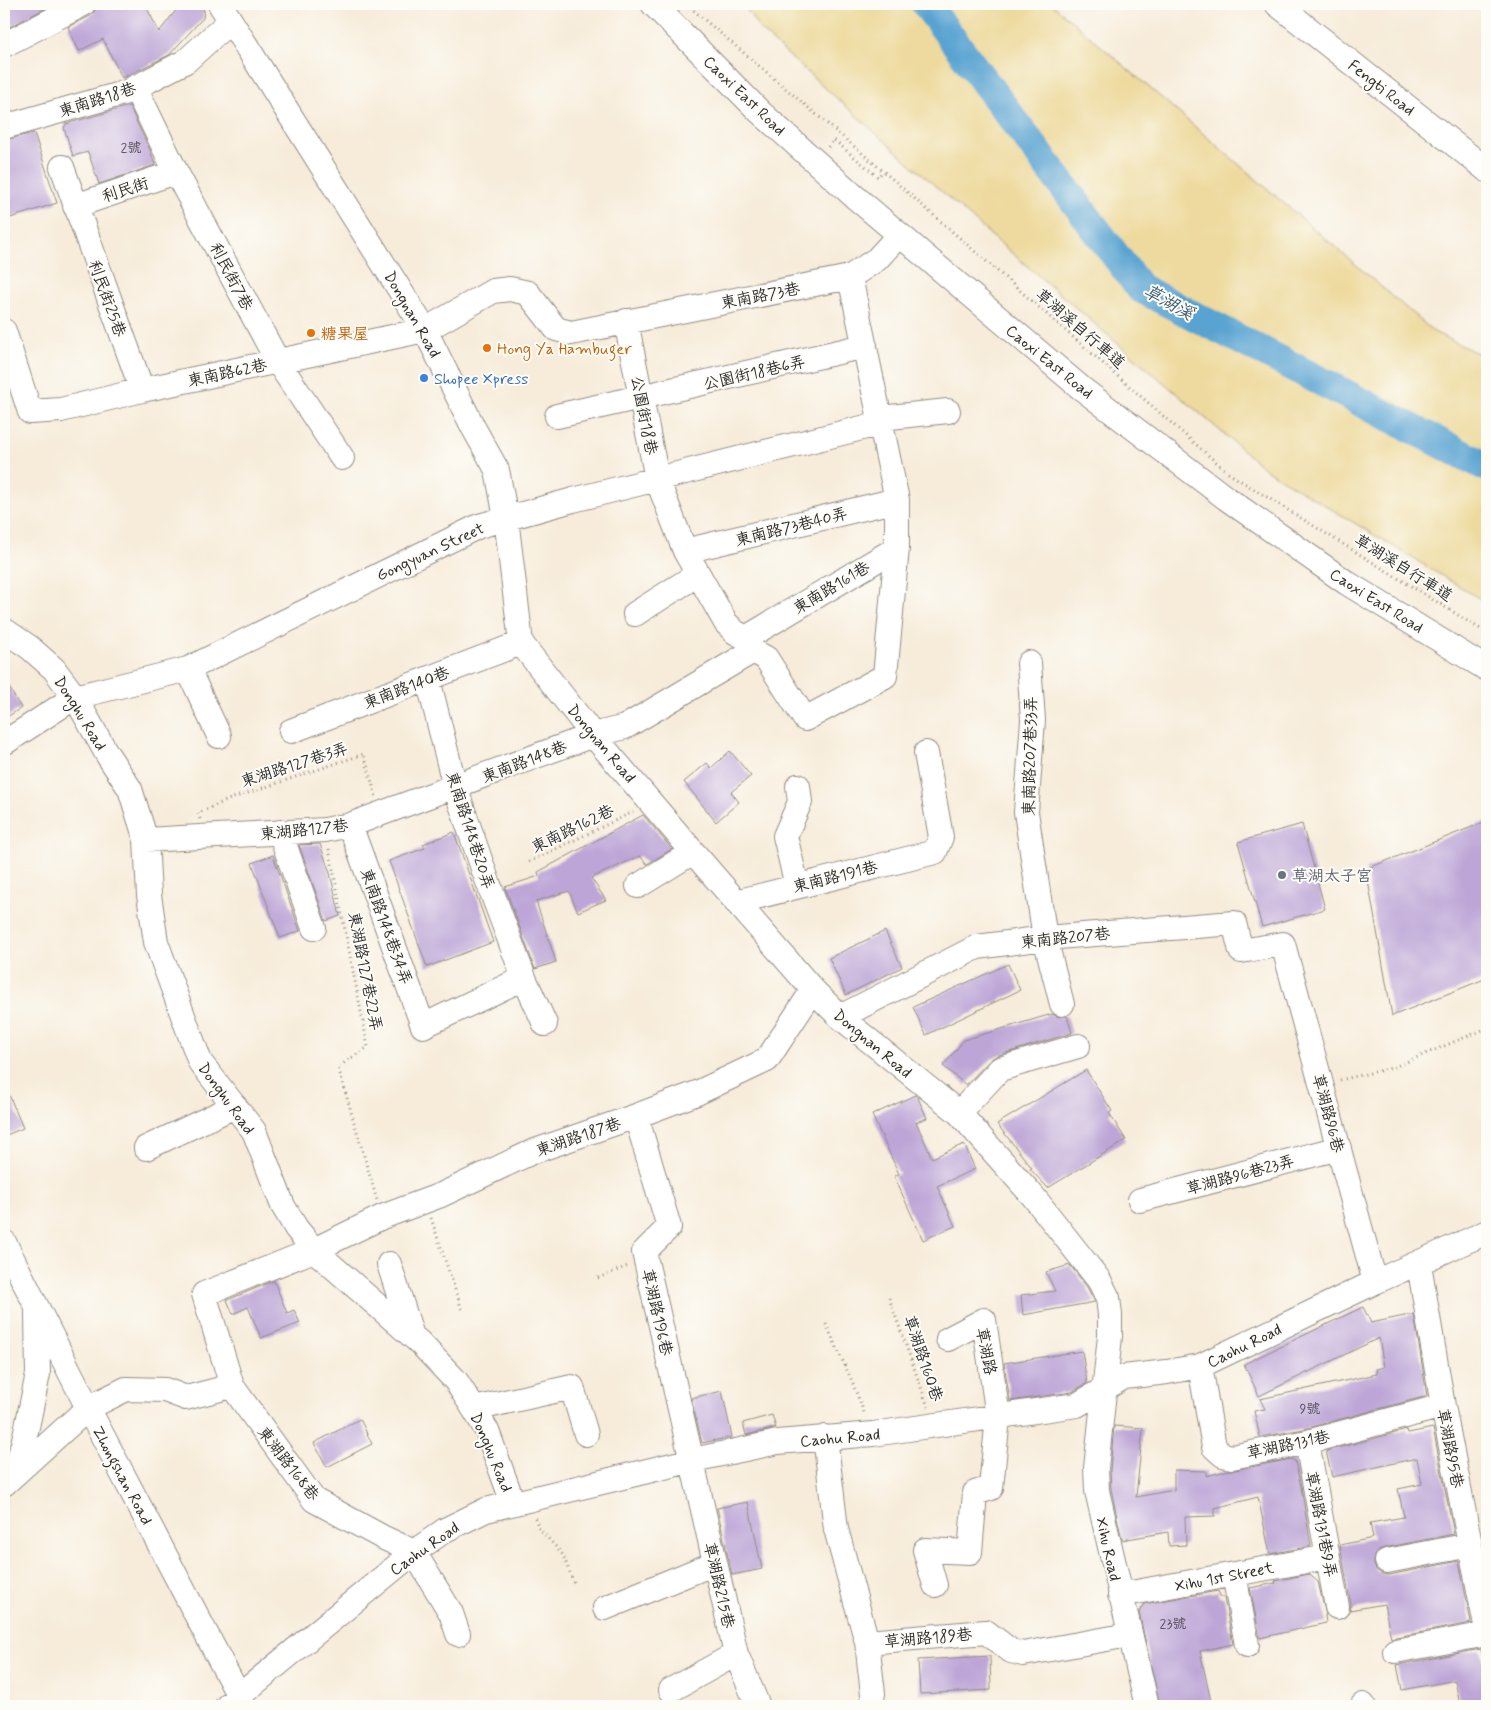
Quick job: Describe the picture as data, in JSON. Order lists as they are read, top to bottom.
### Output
{
  "streets": {
    "street": [
      "Fengti Road",
      "Caoxi East Road",
      "東南路18巷",
      "利民街",
      "利民街7巷",
      "東南路73巷",
      "利民街25巷",
      "Dongnan Road",
      "東南路62巷",
      "公園街18巷6弄",
      "公園街18巷",
      "東南路73巷40弄",
      "Gongyuan Street",
      "東南路161巷",
      "東南路140巷",
      "Donghu Road",
      "東南路207巷33弄",
      "東南路148巷",
      "東湖路127巷",
      "東南路148巷20弄",
      "東南路191巷",
      "東南路148巷34弄",
      "東南路207巷",
      "草湖路96巷",
      "東湖路187巷",
      "草湖路96巷23弄",
      "草湖路196巷",
      "Caohu Road",
      "草湖路",
      "草湖路131巷",
      "草湖路95巷",
      "東湖路168巷",
      "Zhongshan Road",
      "草湖路131巷9弄",
      "Xihu Road",
      "Xihu 1st Street",
      "草湖路215巷",
      "草湖路189巷"
    ],
    "path": [
      "草湖溪自行車道",
      "東湖路127巷3弄",
      "東南路162巷",
      "東湖路127巷22弄",
      "草湖路160巷"
    ]
  },
  "crossings": [
    ["東南路18巷", "利民街7巷"],
    ["東南路18巷", "Dongnan Road"],
    ["利民街", "利民街7巷"],
    ["利民街", "利民街25巷"],
    ["利民街7巷", "東南路62巷"],
    ["東南路73巷", "Dongnan Road"],
    ["東南路73巷", "東南路62巷"],
    ["東南路73巷", "公園街18巷"],
    ["利民街25巷", "東南路62巷"],
    ["Dongnan Road", "東南路62巷"],
    ["Dongnan Road", "Gongyuan Street"],
    ["Dongnan Road", "東南路161巷"],
    ["Dongnan Road", "東南路140巷"],
    ["Dongnan Road", "東南路148巷"],
    ["Dongnan Road", "東南路162巷"],
    ["Dongnan Road", "東南路191巷"],
    ["Dongnan Road", "東南路207巷"],
    ["Dongnan Road", "東湖路187巷"],
    ["Dongnan Road", "Caohu Road"],
    ["Dongnan Road", "Xihu Road"],
    ["公園街18巷6弄", "公園街18巷"],
    ["公園街18巷", "東南路73巷40弄"],
    ["公園街18巷", "Gongyuan Street"],
    ["公園街18巷", "東南路161巷"],
    ["Gongyuan Street", "Donghu Road"],
    ["東南路161巷", "東南路148巷"],
    ["東南路140巷", "東南路148巷20弄"],
    ["Donghu Road", "東湖路127巷"],
    ["Donghu Road", "東湖路187巷"],
    ["Donghu Road", "Caohu Road"],
    ["Donghu Road", "東湖路168巷"],
    ["東南路207巷33弄", "東南路207巷"],
    ["東南路148巷", "東湖路127巷"],
    ["東南路148巷", "東南路148巷20弄"],
    ["東湖路127巷3弄", "東湖路127巷"],
    ["東湖路127巷", "東南路148巷20弄"],
    ["東湖路127巷", "東南路148巷34弄"],
    ["東湖路127巷", "東湖路127巷22弄"],
    ["東南路148巷20弄", "東南路148巷34弄"],
    ["東南路207巷", "草湖路96巷"],
    ["東湖路127巷22弄", "東湖路187巷"],
    ["草湖路96巷", "草湖路96巷23弄"],
    ["草湖路96巷", "Caohu Road"],
    ["東湖路187巷", "草湖路196巷"],
    ["東湖路187巷", "東湖路168巷"],
    ["草湖路196巷", "Caohu Road"],
    ["草湖路196巷", "草湖路215巷"],
    ["Caohu Road", "草湖路"],
    ["Caohu Road", "草湖路160巷"],
    ["Caohu Road", "草湖路131巷"],
    ["Caohu Road", "草湖路95巷"],
    ["Caohu Road", "東湖路168巷"],
    ["Caohu Road", "Zhongshan Road"],
    ["Caohu Road", "Xihu Road"],
    ["Caohu Road", "草湖路215巷"],
    ["Caohu Road", "草湖路189巷"],
    ["草湖路131巷", "草湖路95巷"],
    ["草湖路131巷", "草湖路131巷9弄"],
    ["草湖路131巷9弄", "Xihu 1st Street"],
    ["Xihu Road", "Xihu 1st Street"],
    ["Xihu Road", "草湖路189巷"]
  ],
  "water": ["草湖溪"],
  "places": [
    "糖果屋",
    "Hong Ya Hambuger",
    "Shopee Xpress",
    "草湖太子宮"
  ],
  "house_numbers": ["2號", "9號", "23號"]
}
